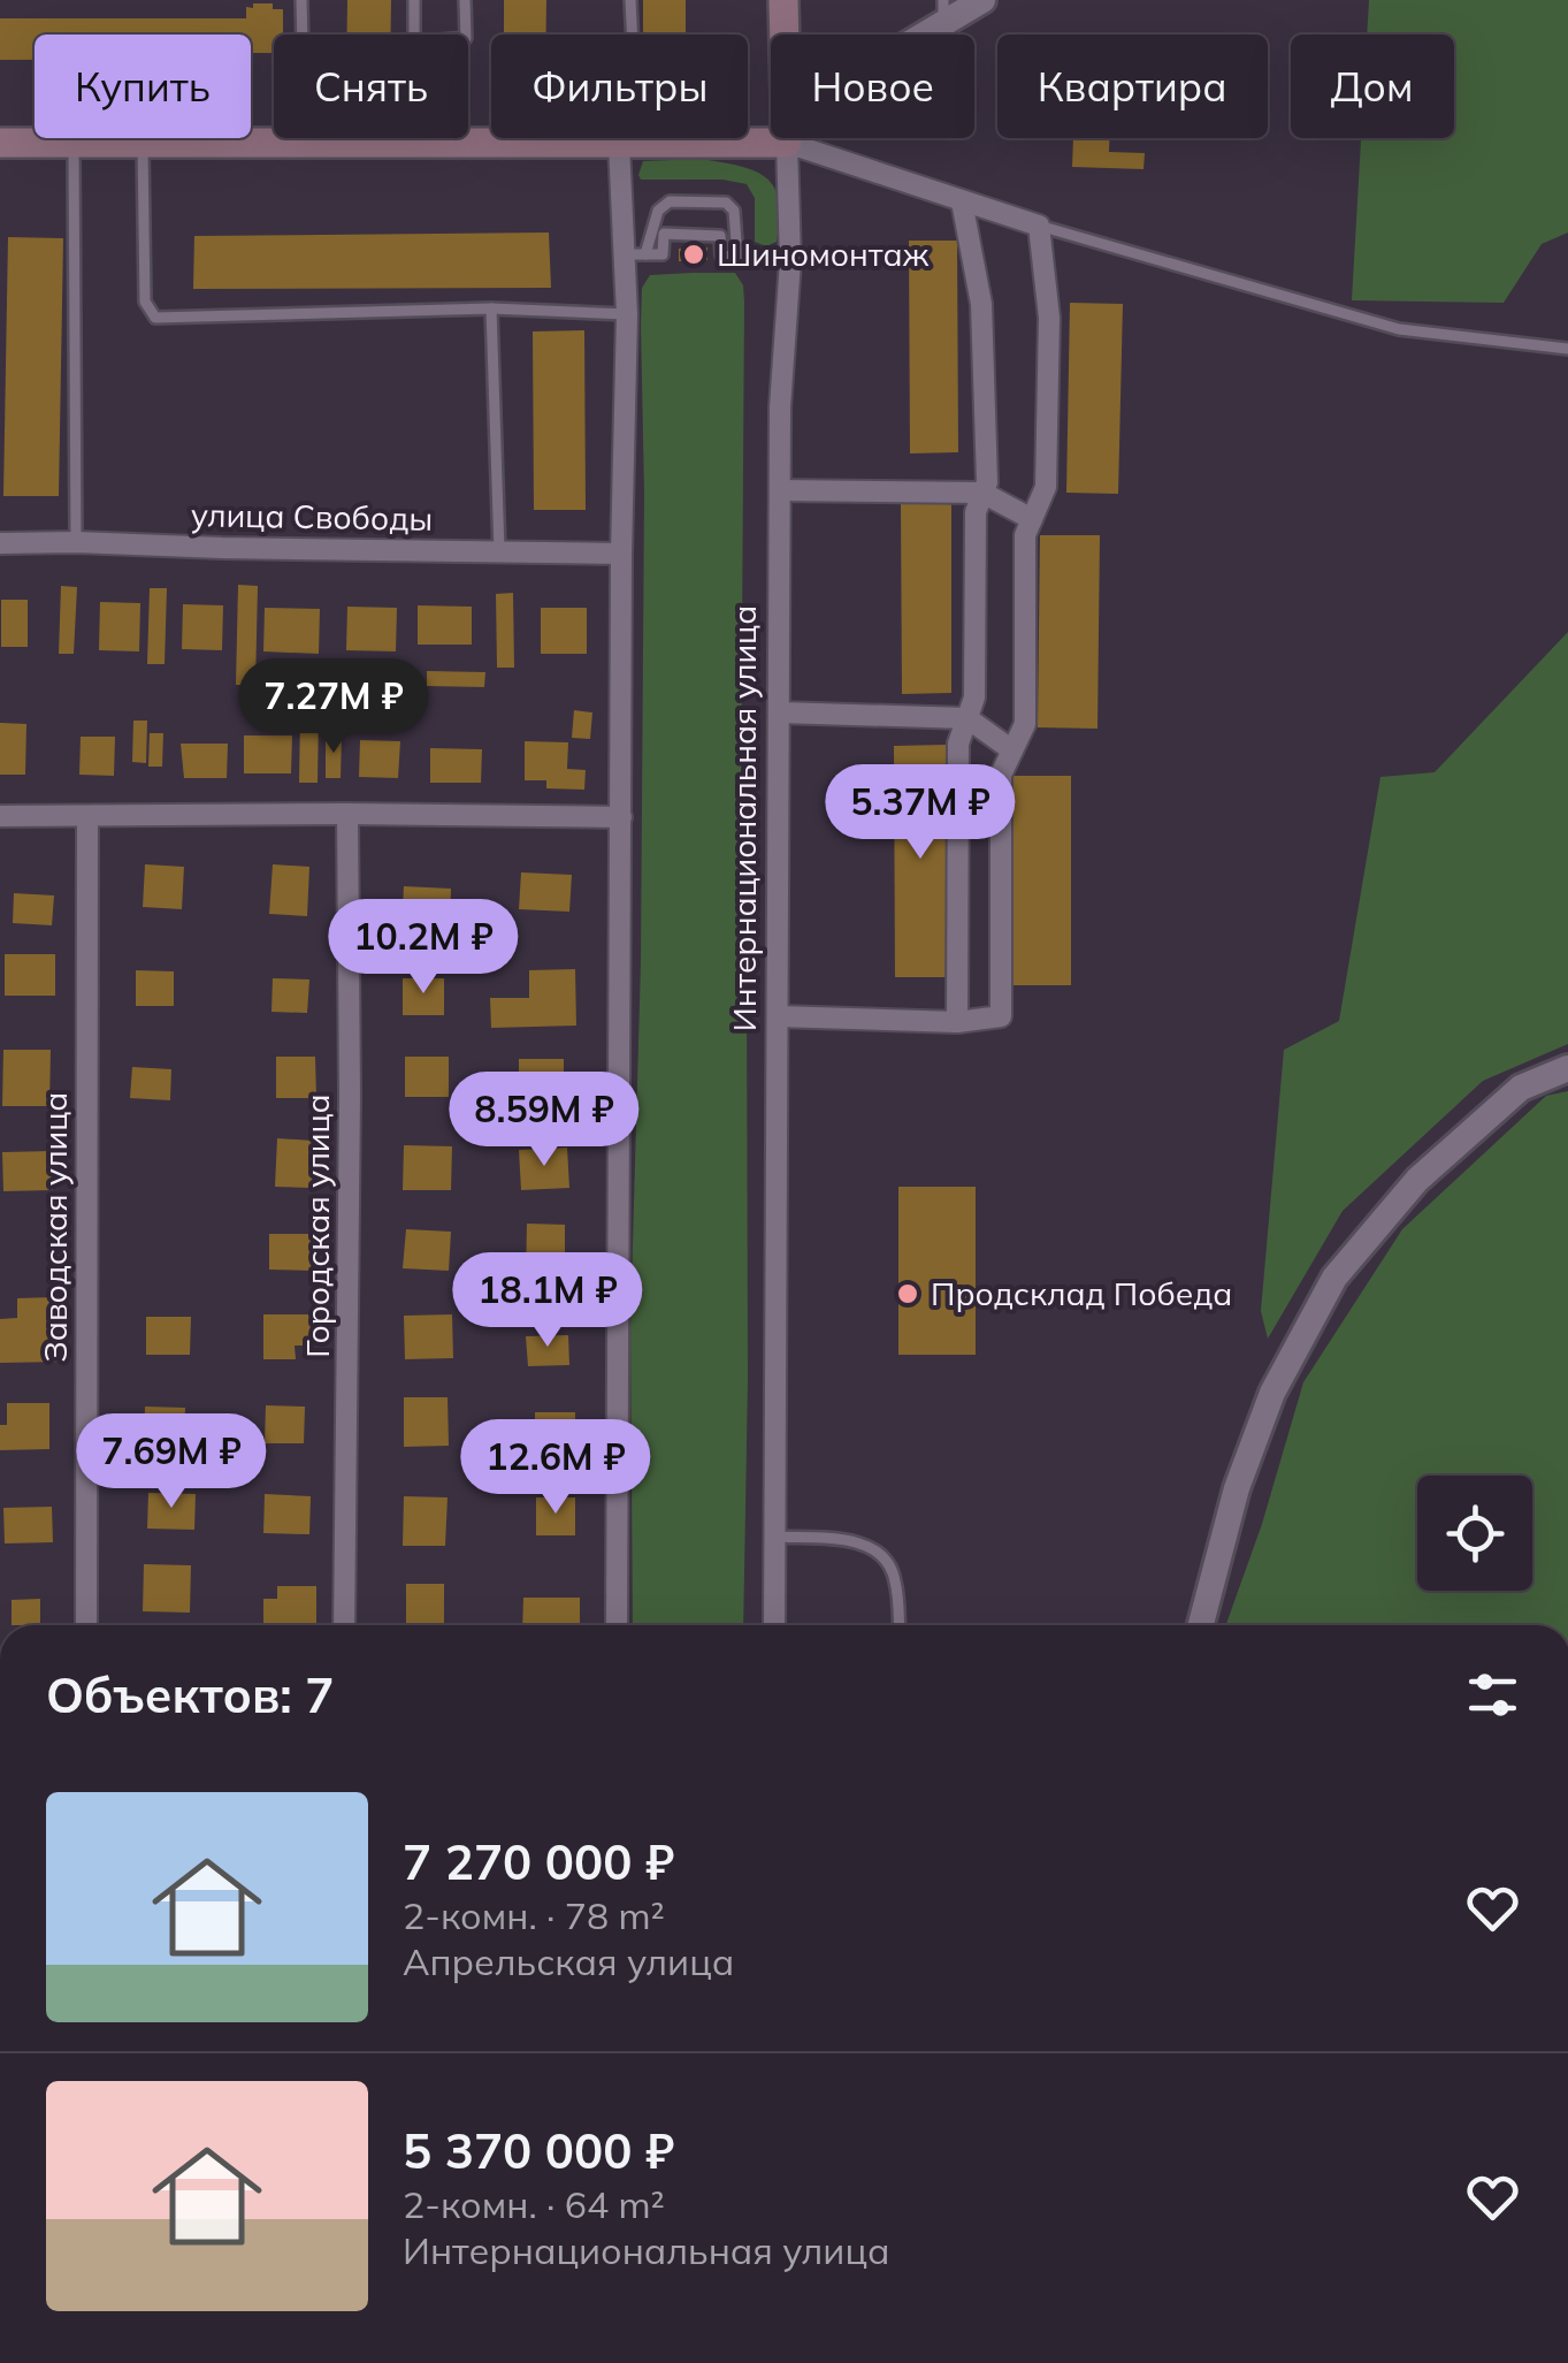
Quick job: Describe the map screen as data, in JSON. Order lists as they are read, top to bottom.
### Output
{
  "streets": {
    "main road": ["Интернациональная улица"],
    "street": ["улица Свободы", "Городская улица", "Заводская улица"]
  },
  "places": ["Шиномонтаж", "Продсклад Победа"],
  "page": {
    "chip": [
      "Купить",
      "Снять",
      "Фильтры",
      "Новое",
      "Квартира",
      "Дом"
    ],
    "price": [
      "7.27M ₽",
      "5.37M ₽",
      "10.2M ₽",
      "8.59M ₽",
      "18.1M ₽",
      "7.69M ₽",
      "12.6M ₽"
    ],
    "heading": "Объектов: 7",
    "list": [
      {
        "name": "7 270 000 ₽",
        "note": "2-комн. · 78 m² · Апрельская улица"
      },
      {
        "name": "5 370 000 ₽",
        "note": "2-комн. · 64 m² · Интернациональная улица"
      }
    ]
  }
}
